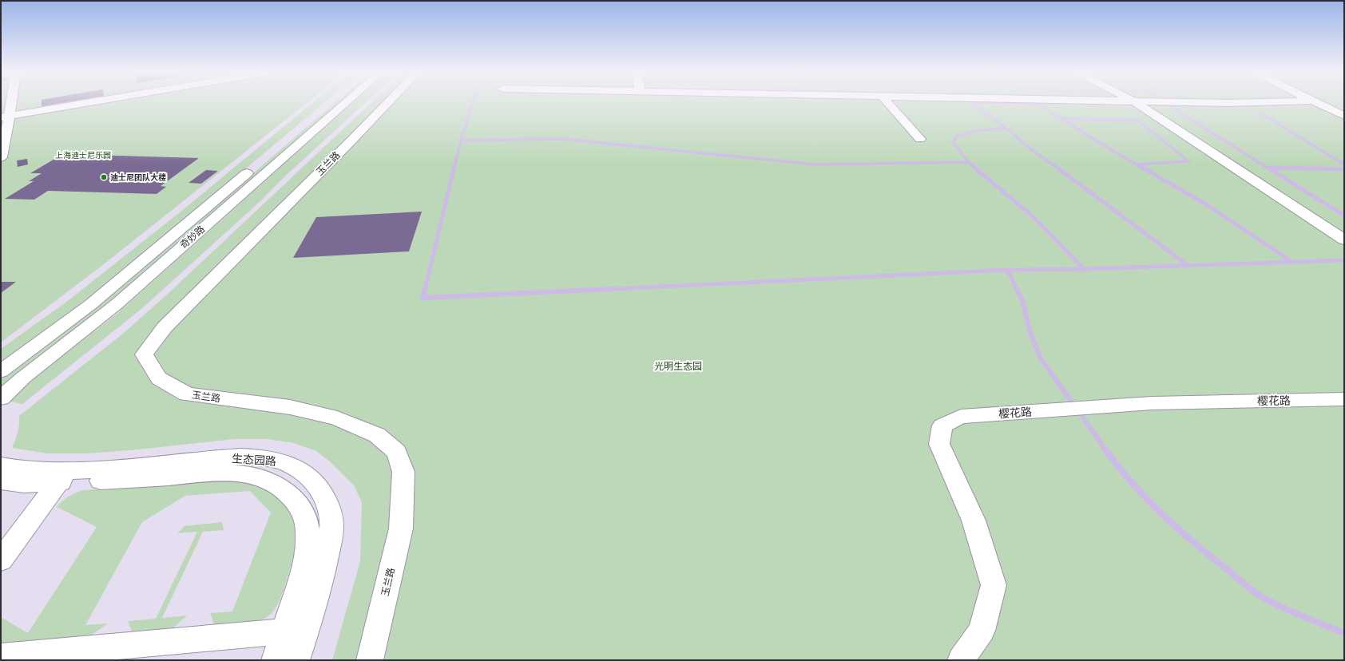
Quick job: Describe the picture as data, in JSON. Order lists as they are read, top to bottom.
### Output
{
  "streets": {
    "street": [
      "玉兰路",
      "奇妙路",
      "樱花路",
      "生态园路"
    ]
  },
  "parks": ["上海迪士尼乐园", "光明生态园"],
  "places": ["迪士尼团队大楼"]
}
